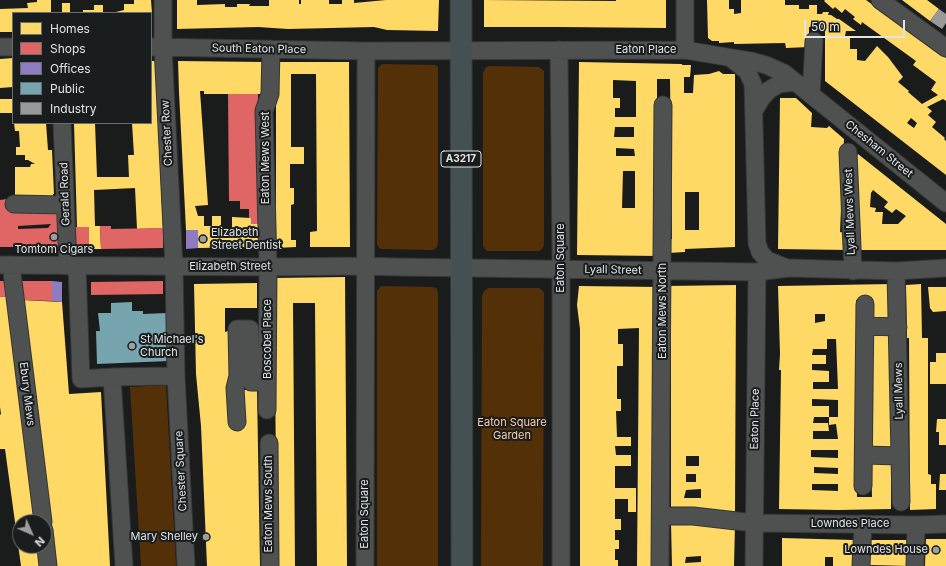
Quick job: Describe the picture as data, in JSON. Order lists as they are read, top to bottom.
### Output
{
  "streets": {
    "main road": ["A3217"],
    "street": [
      "South Eaton Place",
      "Eaton Place",
      "Chester Row",
      "Chesham Street",
      "Eaton Mews West",
      "Gerald Road",
      "Lyall Mews West",
      "Eaton Square",
      "Elizabeth Street",
      "Lyall Street",
      "Eaton Mews North",
      "Boscobel Place",
      "Lyall Mews",
      "Ebury Mews",
      "Chester Square",
      "Eaton Mews South",
      "Lowndes Place"
    ]
  },
  "crossings": [
    ["South Eaton Place", "Chester Row"],
    ["South Eaton Place", "Eaton Mews West"],
    ["South Eaton Place", "Eaton Square"],
    ["Eaton Place", "Chesham Street"],
    ["Eaton Place", "Eaton Square"],
    ["Eaton Place", "Lyall Street"],
    ["Eaton Place", "Lowndes Place"],
    ["Chester Row", "Elizabeth Street"],
    ["Chester Row", "Chester Square"],
    ["Eaton Mews West", "Elizabeth Street"],
    ["Eaton Mews West", "Boscobel Place"],
    ["A3217", "Elizabeth Street"],
    ["A3217", "Lyall Street"],
    ["Gerald Road", "Elizabeth Street"],
    ["Lyall Mews West", "Lyall Street"],
    ["Eaton Square", "Elizabeth Street"],
    ["Eaton Square", "Lyall Street"],
    ["Elizabeth Street", "Lyall Street"],
    ["Elizabeth Street", "Boscobel Place"],
    ["Elizabeth Street", "Ebury Mews"],
    ["Elizabeth Street", "Chester Square"],
    ["Lyall Street", "Eaton Mews North"],
    ["Lyall Street", "Lyall Mews"]
  ],
  "parks": ["Eaton Square Garden"],
  "places": [
    "Tomtom Cigars",
    "Elizabeth Street Dentist",
    "St Michael's Church",
    "Mary Shelley",
    "Lowndes House"
  ],
  "legend": [
    "Homes",
    "Shops",
    "Offices",
    "Public",
    "Industry"
  ],
  "scale_bar": "50 m",
  "north": "bottom right"
}
